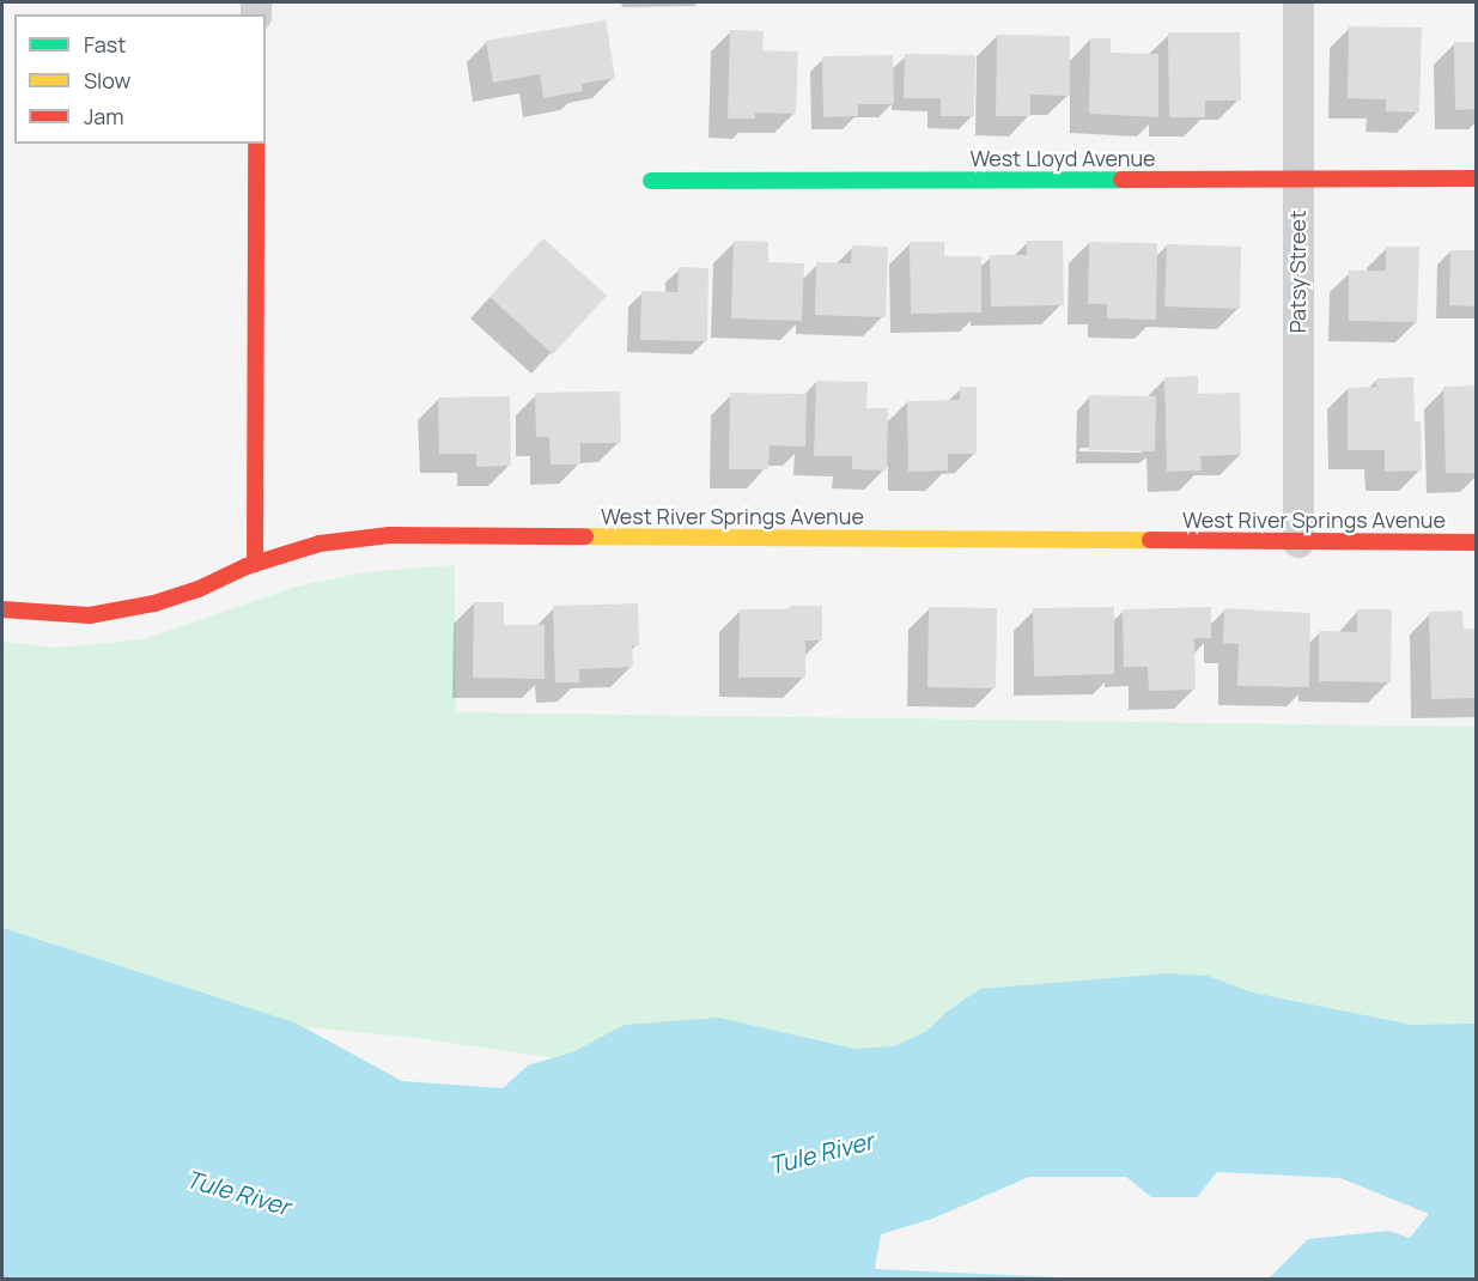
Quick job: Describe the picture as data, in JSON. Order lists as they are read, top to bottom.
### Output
{
  "streets": {
    "street": ["West Lloyd Avenue", "Patsy Street", "West River Springs Avenue"]
  },
  "crossings": [
    ["West Lloyd Avenue", "Patsy Street"],
    ["Patsy Street", "West River Springs Avenue"]
  ],
  "water": ["Tule River"],
  "legend": ["Fast", "Slow", "Jam"]
}
